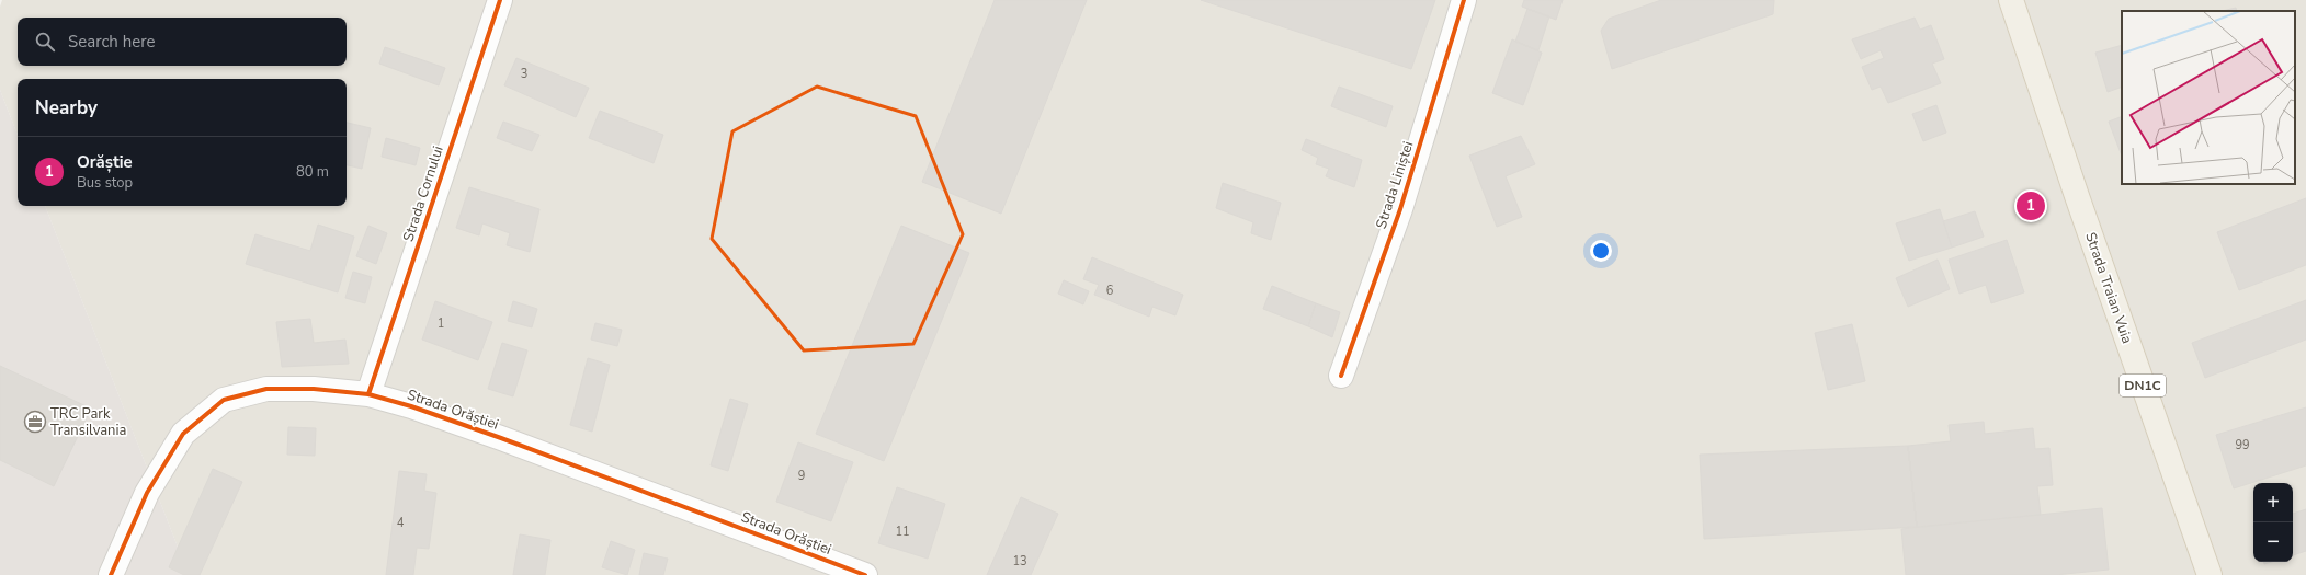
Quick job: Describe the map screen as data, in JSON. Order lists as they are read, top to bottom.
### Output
{
  "streets": {
    "main road": ["Strada Traian Vuia", "DN1C"],
    "street": ["Strada Liniștei", "Strada Cornului", "Strada Orăștiei"]
  },
  "crossings": [
    ["Strada Cornului", "Strada Orăștiei"]
  ],
  "places": {
    "office": ["TRC Park Transilvania"]
  },
  "house_numbers": [
    "3",
    "6",
    "1",
    "99",
    "9",
    "4",
    "11",
    "13"
  ],
  "page": {
    "search": "Search here",
    "heading": "Nearby",
    "list": [
      {
        "mark": "1",
        "name": "Orăștie",
        "note": "Bus stop",
        "value": "80 m"
      }
    ],
    "pins": "1",
    "map_buttons": ["+", "−"]
  }
}
